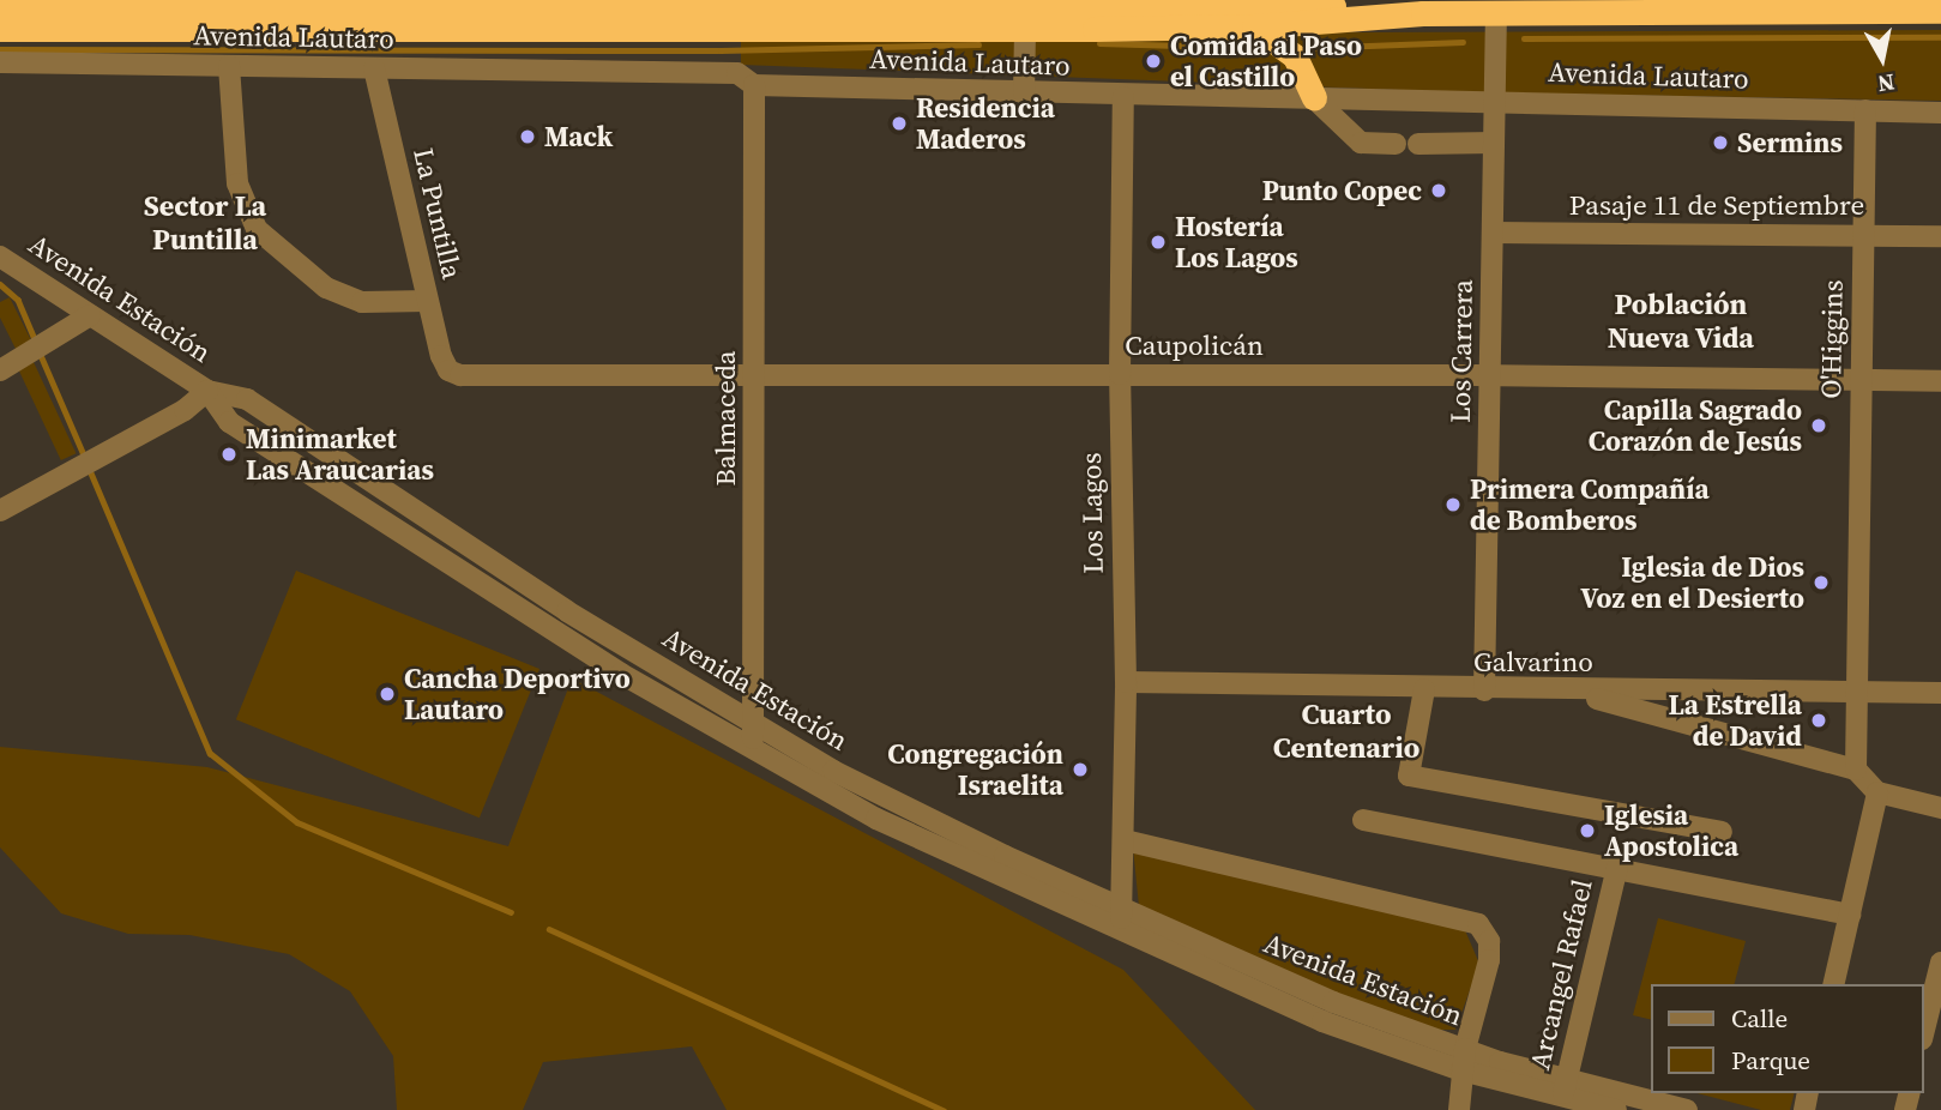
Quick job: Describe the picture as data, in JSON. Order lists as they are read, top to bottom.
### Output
{
  "streets": {
    "street": [
      "Avenida Lautaro",
      "Pasaje 11 de Septiembre",
      "La Puntilla",
      "Avenida Estación",
      "O'Higgins",
      "Caupolicán",
      "Los Carrera",
      "Balmaceda",
      "Los Lagos",
      "Galvarino",
      "Arcangel Rafael"
    ]
  },
  "crossings": [
    ["Avenida Lautaro", "La Puntilla"],
    ["Avenida Lautaro", "O'Higgins"],
    ["Avenida Lautaro", "Los Carrera"],
    ["Avenida Lautaro", "Balmaceda"],
    ["Avenida Lautaro", "Los Lagos"],
    ["Pasaje 11 de Septiembre", "O'Higgins"],
    ["Pasaje 11 de Septiembre", "Los Carrera"],
    ["La Puntilla", "Caupolicán"],
    ["Avenida Estación", "Balmaceda"],
    ["Avenida Estación", "Los Lagos"],
    ["Avenida Estación", "Arcangel Rafael"],
    ["O'Higgins", "Caupolicán"],
    ["O'Higgins", "Galvarino"],
    ["Caupolicán", "Los Carrera"],
    ["Caupolicán", "Balmaceda"],
    ["Caupolicán", "Los Lagos"],
    ["Los Carrera", "Galvarino"],
    ["Los Lagos", "Galvarino"]
  ],
  "districts": ["Sector La Puntilla", "Población Nueva Vida", "Cuarto Centenario"],
  "places": [
    "Comida al Paso el Castillo",
    "Residencia Maderos",
    "Mack",
    "Sermins",
    "Punto Copec",
    "Hostería Los Lagos",
    "Capilla Sagrado Corazón de Jesús",
    "Minimarket Las Araucarias",
    "Primera Compañía de Bomberos",
    "Iglesia de Dios Voz en el Desierto",
    "Cancha Deportivo Lautaro",
    "La Estrella de David",
    "Congregación Israelita",
    "Iglesia Apostolica"
  ],
  "legend": ["Calle", "Parque"],
  "north": "bottom"
}
